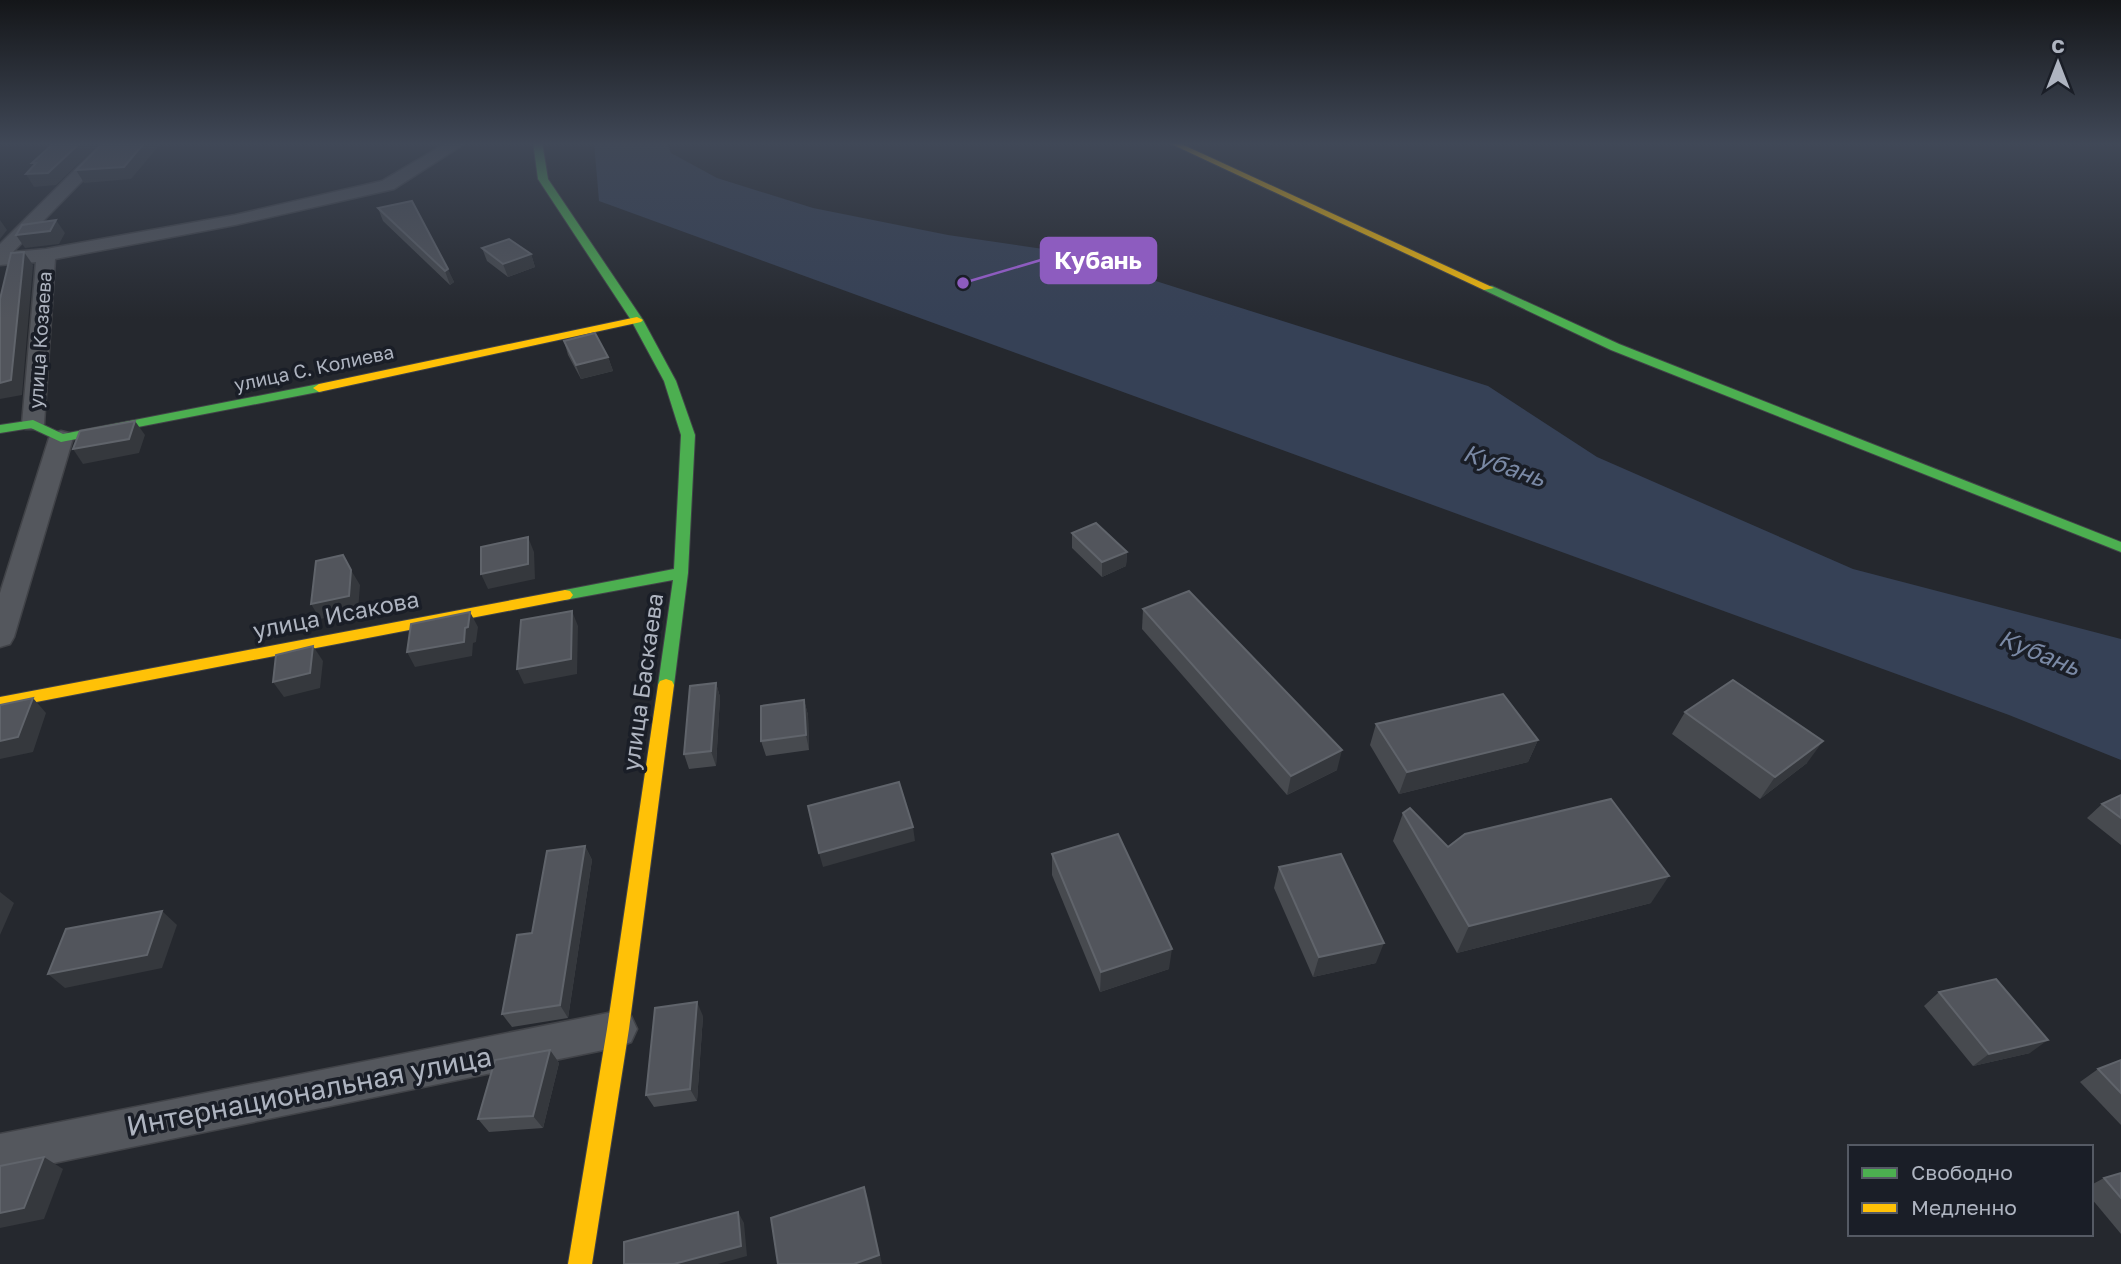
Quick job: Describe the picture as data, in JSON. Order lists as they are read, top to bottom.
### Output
{
  "streets": {
    "street": [
      "улица Козаева",
      "улица С. Колиева",
      "улица Исакова",
      "улица Баскаева",
      "Интернациональная улица"
    ]
  },
  "crossings": [
    ["улица Козаева", "улица С. Колиева"],
    ["улица С. Колиева", "улица Баскаева"],
    ["улица Исакова", "улица Баскаева"],
    ["улица Баскаева", "Интернациональная улица"]
  ],
  "water": ["Кубань"],
  "places": ["Кубань"],
  "legend": ["Свободно", "Медленно"],
  "north": "top"
}
